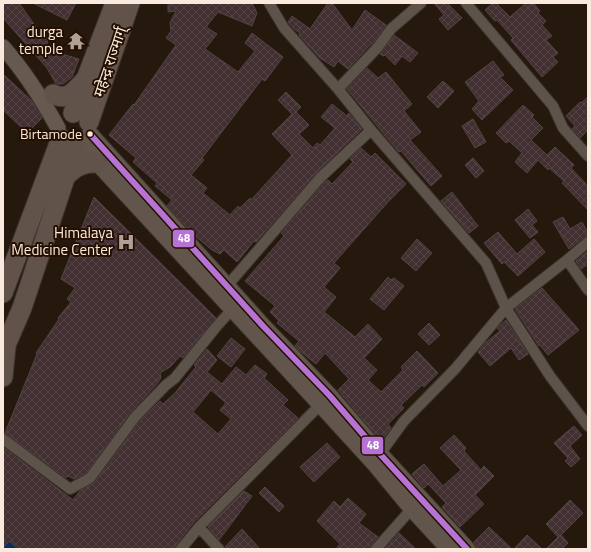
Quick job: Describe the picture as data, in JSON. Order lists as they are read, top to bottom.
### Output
{
  "streets": {
    "highway": ["महेन्द्र राज्मार्ग्"]
  },
  "places": {
    "temple": ["durga temple"],
    "other": ["Birtamode"],
    "hospital": ["Himalaya Medicine Center"]
  },
  "lines": ["transit line 48"]
}
